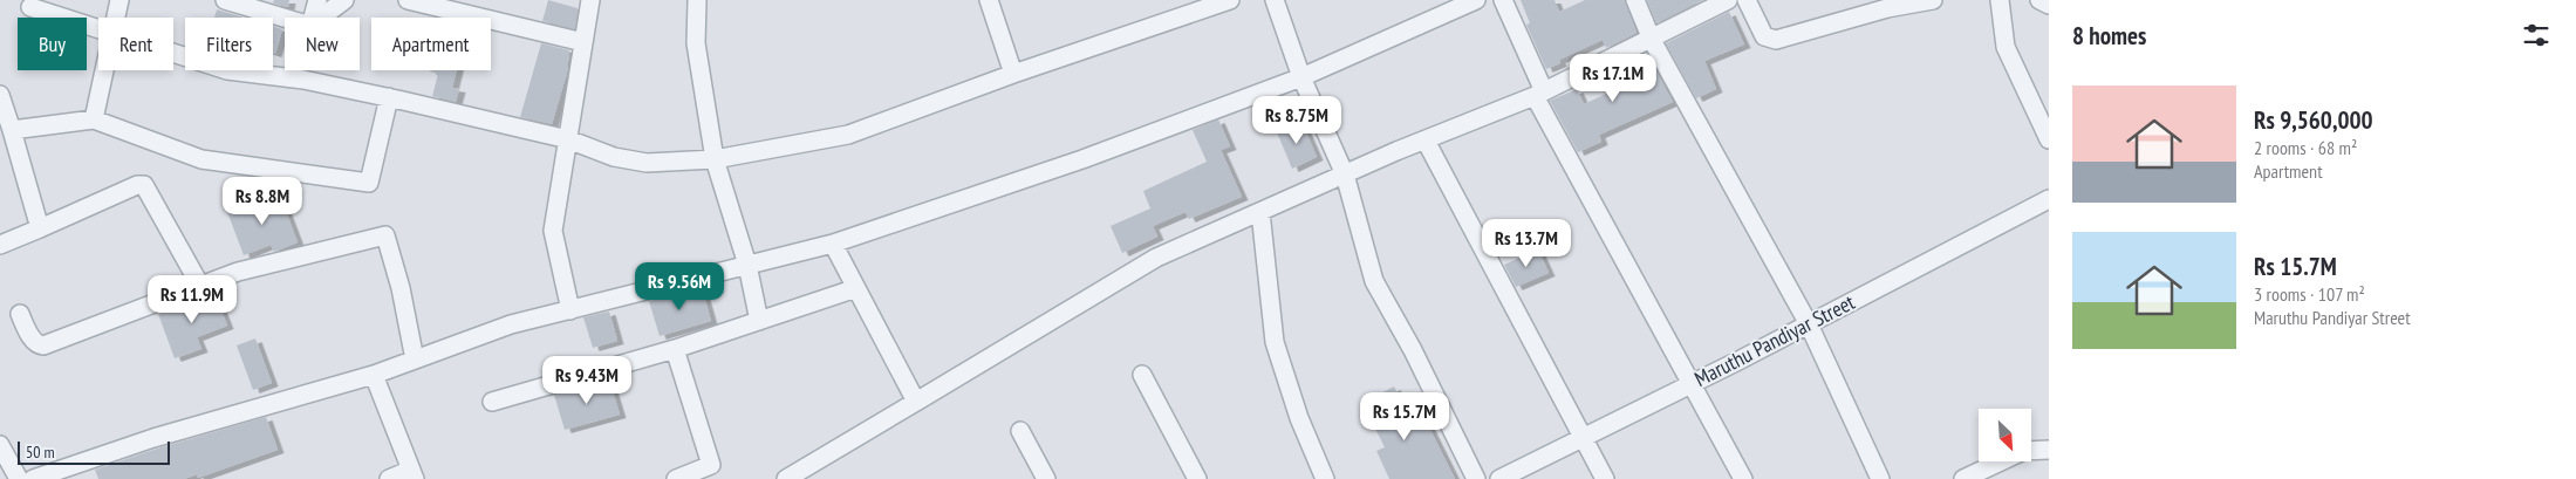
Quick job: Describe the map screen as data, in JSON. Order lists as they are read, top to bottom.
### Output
{
  "streets": {
    "street": ["Maruthu Pandiyar Street"]
  },
  "scale_bar": "50 m",
  "north": "bottom right",
  "page": {
    "heading": "8 homes",
    "chip": [
      "Buy",
      "Rent",
      "Filters",
      "New",
      "Apartment"
    ],
    "price": [
      "Rs 17.1M",
      "Rs 8.75M",
      "Rs 8.8M",
      "Rs 13.7M",
      "Rs 9.56M",
      "Rs 11.9M",
      "Rs 9.43M",
      "Rs 15.7M"
    ],
    "list": [
      {
        "name": "Rs 9,560,000",
        "note": "2 rooms · 68 m² · Apartment"
      },
      {
        "name": "Rs 15.7M",
        "note": "3 rooms · 107 m² · Maruthu Pandiyar Street"
      }
    ],
    "scale": "50 m"
  }
}
